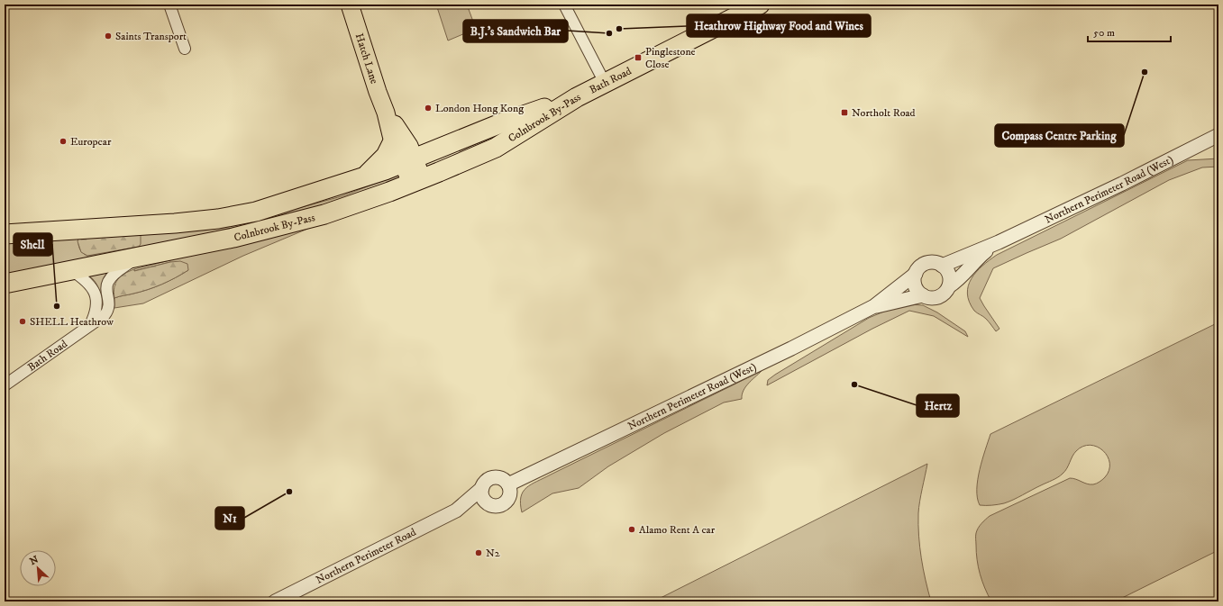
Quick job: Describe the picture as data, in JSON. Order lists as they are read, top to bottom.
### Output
{
  "streets": {
    "highway": ["Bath Road", "Colnbrook By-Pass"],
    "main road": ["Hatch Lane"],
    "street": ["Northern Perimeter Road (West)", "Northern Perimeter Road"]
  },
  "crossings": [
    ["Hatch Lane", "Colnbrook By-Pass"],
    ["Bath Road", "Colnbrook By-Pass"],
    ["Northern Perimeter Road (West)", "Northern Perimeter Road"]
  ],
  "places": {
    "other": [
      "Heathrow Highway Food and Wines",
      "B.J.'s Sandwich Bar",
      "Saints Transport",
      "Compass Centre Parking",
      "London Hong Kong",
      "Europcar",
      "Shell",
      "SHELL Heathrow",
      "Hertz",
      "N1",
      "Alamo Rent A car",
      "N2"
    ],
    "transit": ["Pinglestone Close", "Northolt Road"]
  },
  "scale_bar": "50 m",
  "north": "top left"
}
